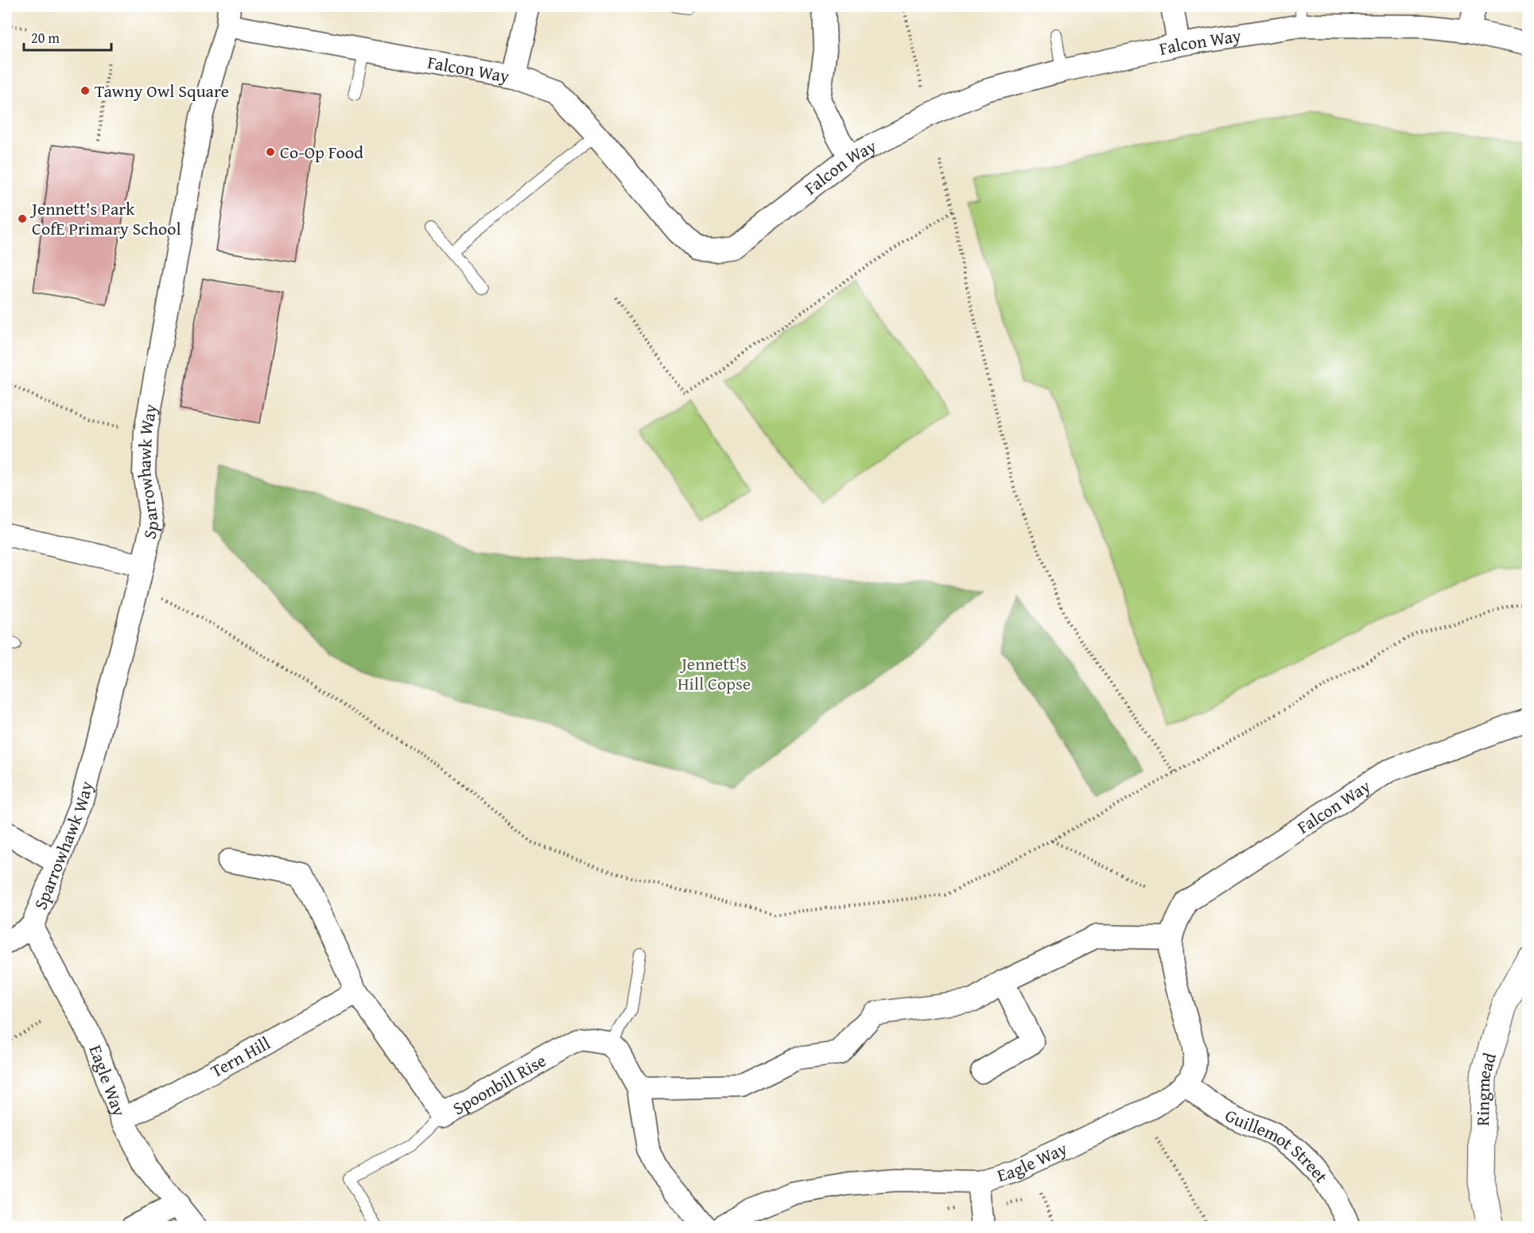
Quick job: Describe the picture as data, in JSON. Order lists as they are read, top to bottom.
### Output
{
  "streets": {
    "street": [
      "Falcon Way",
      "Sparrowhawk Way",
      "Tern Hill",
      "Eagle Way",
      "Spoonbill Rise",
      "Ringmead",
      "Guillemot Street"
    ]
  },
  "crossings": [
    ["Falcon Way", "Sparrowhawk Way"],
    ["Falcon Way", "Eagle Way"],
    ["Sparrowhawk Way", "Eagle Way"],
    ["Tern Hill", "Eagle Way"],
    ["Tern Hill", "Spoonbill Rise"],
    ["Eagle Way", "Guillemot Street"]
  ],
  "parks": ["Jennett's Hill Copse"],
  "places": ["Tawny Owl Square", "Co-Op Food", "Jennett's Park CofE Primary School"],
  "scale_bar": "20 m"
}
